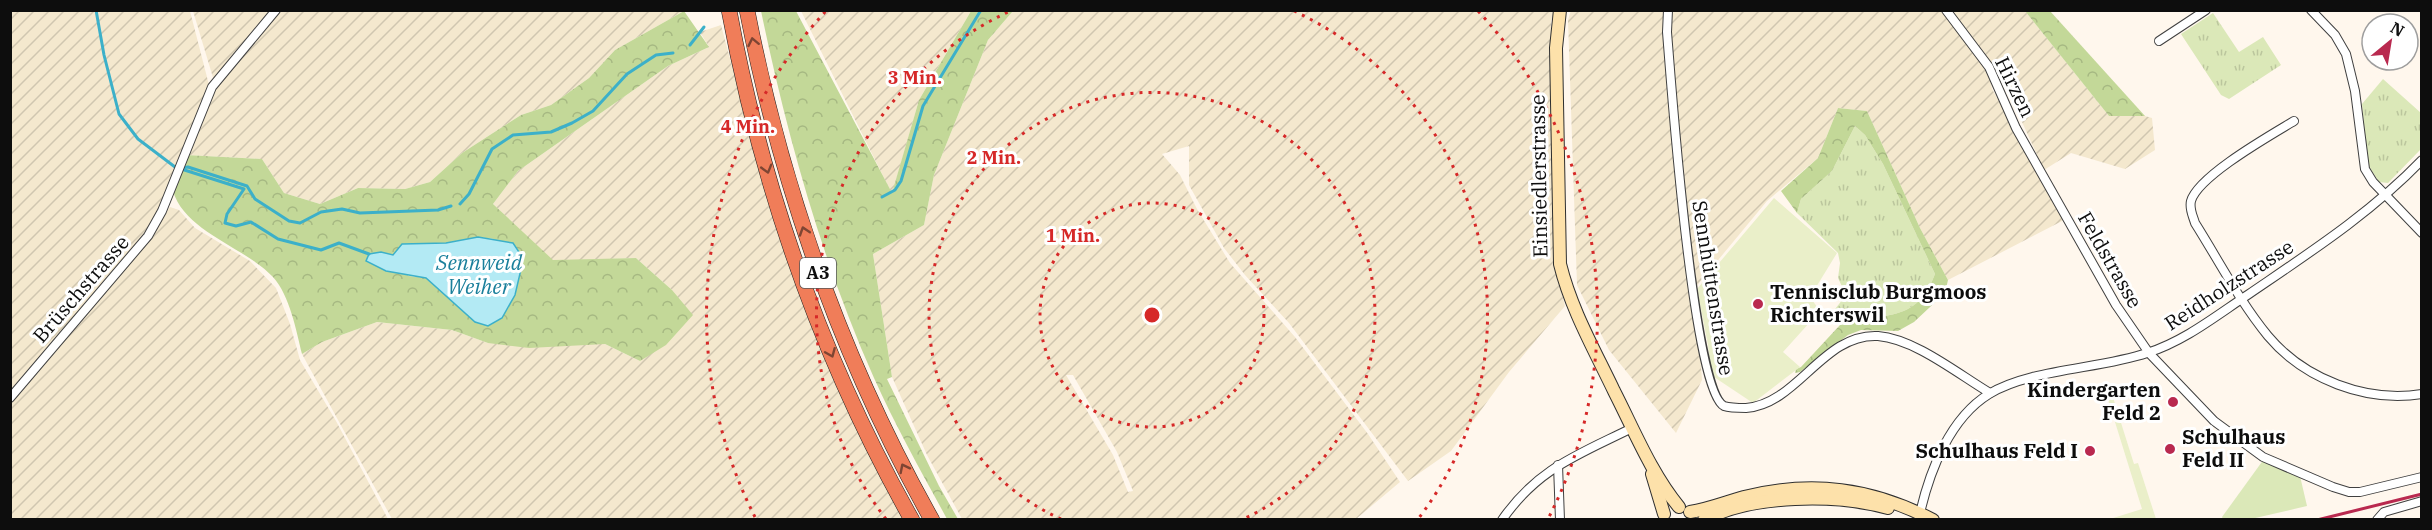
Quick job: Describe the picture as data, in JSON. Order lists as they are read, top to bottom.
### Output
{
  "streets": {
    "highway": ["A3"],
    "main road": ["Einsiedlerstrasse"],
    "street": [
      "Hirzen",
      "Feldstrasse",
      "Reidholzstrasse",
      "Sennhüttenstrasse",
      "Brüschstrasse"
    ]
  },
  "crossings": [
    ["Hirzen", "Feldstrasse"],
    ["Feldstrasse", "Reidholzstrasse"],
    ["Reidholzstrasse", "Sennhüttenstrasse"]
  ],
  "water": ["Sennweid Weiher"],
  "places": [
    "Tennisclub Burgmoos Richterswil",
    "Kindergarten Feld 2",
    "Schulhaus Feld II",
    "Schulhaus Feld I"
  ],
  "north": "top right",
  "rings": [
    "3 Min.",
    "4 Min.",
    "2 Min.",
    "1 Min."
  ]
}
